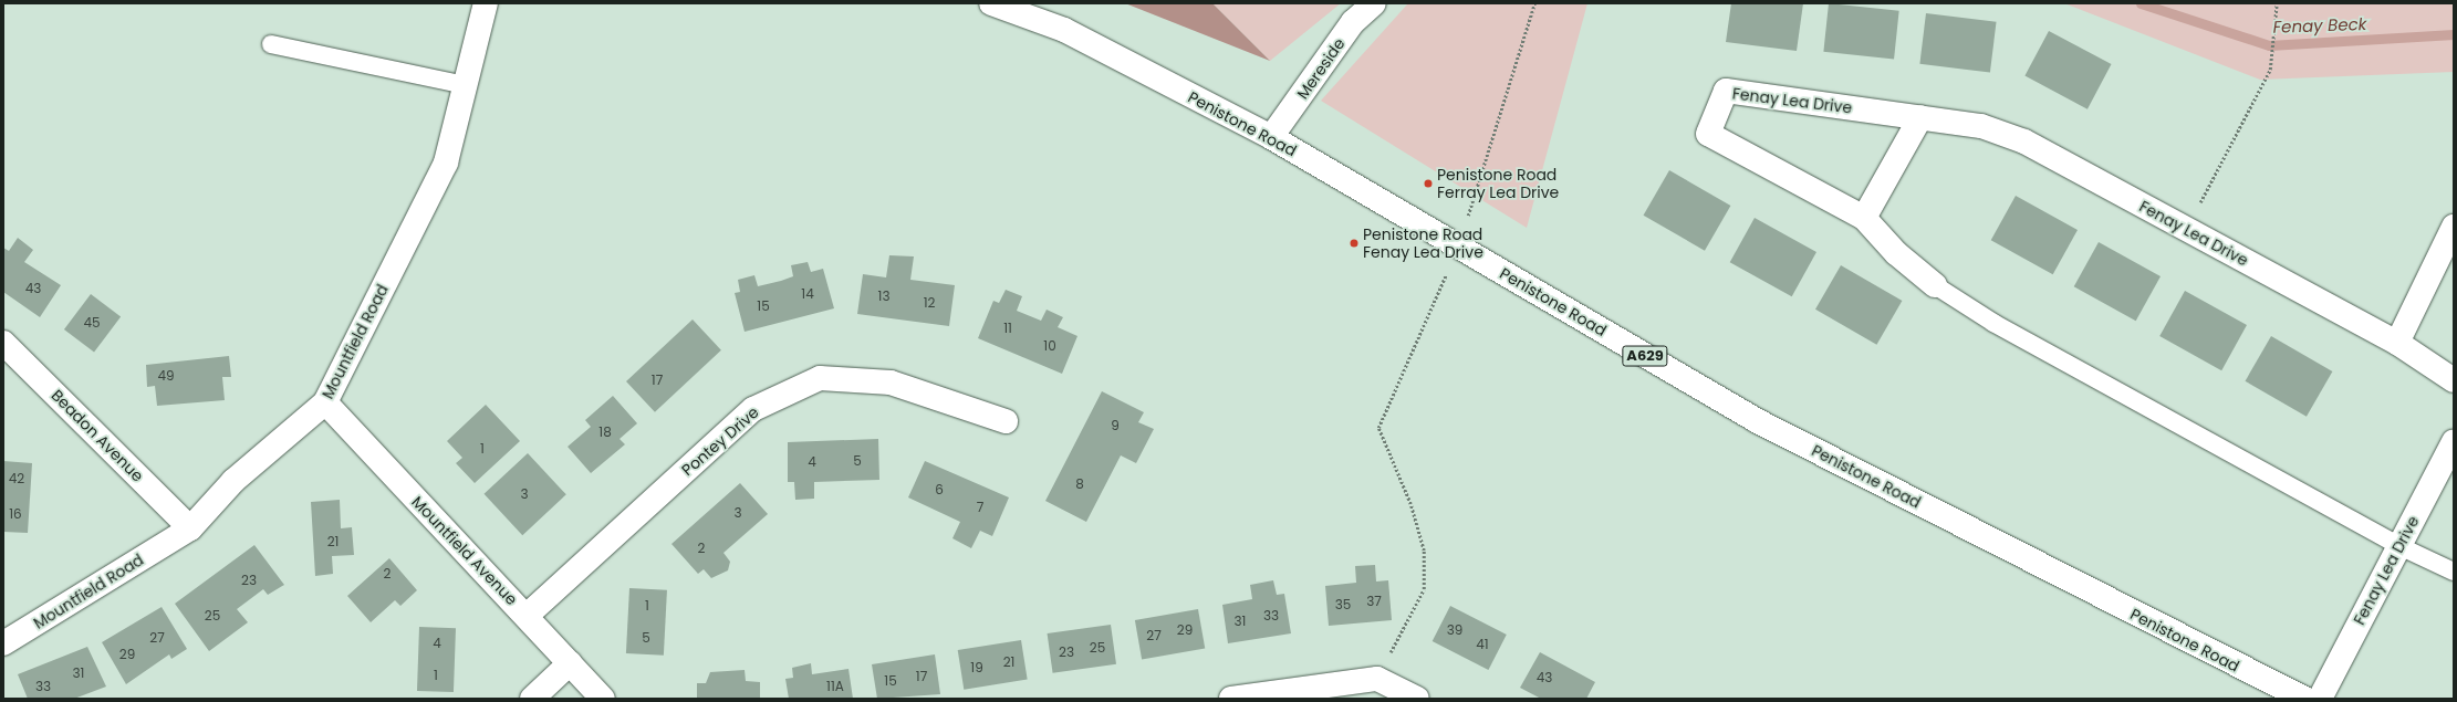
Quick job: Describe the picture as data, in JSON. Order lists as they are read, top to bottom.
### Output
{
  "streets": {
    "main road": [
      "Mereside",
      "Fenay Lea Drive",
      "Penistone Road",
      "Mountfield Road",
      "A629",
      "Beadon Avenue",
      "Pontey Drive",
      "Mountfield Avenue"
    ]
  },
  "crossings": [
    ["Mereside", "Penistone Road"],
    ["Mountfield Road", "Beadon Avenue"],
    ["Mountfield Road", "Mountfield Avenue"],
    ["Pontey Drive", "Mountfield Avenue"]
  ],
  "water": ["Fenay Beck"],
  "places": ["Penistone Road Ferray Lea Drive", "Penistone Road Fenay Lea Drive"],
  "house_numbers": [
    "43",
    "14",
    "13",
    "12",
    "15",
    "45",
    "11",
    "10",
    "49",
    "17",
    "9",
    "18",
    "1",
    "5",
    "4",
    "42",
    "8",
    "6",
    "3",
    "7",
    "3",
    "16",
    "21",
    "2",
    "2",
    "23",
    "37",
    "35",
    "1",
    "25",
    "33",
    "31",
    "29",
    "39",
    "27",
    "27",
    "5",
    "4",
    "41",
    "25",
    "23",
    "29",
    "21",
    "19",
    "31",
    "1",
    "17",
    "43",
    "15",
    "33",
    "11A"
  ]
}
